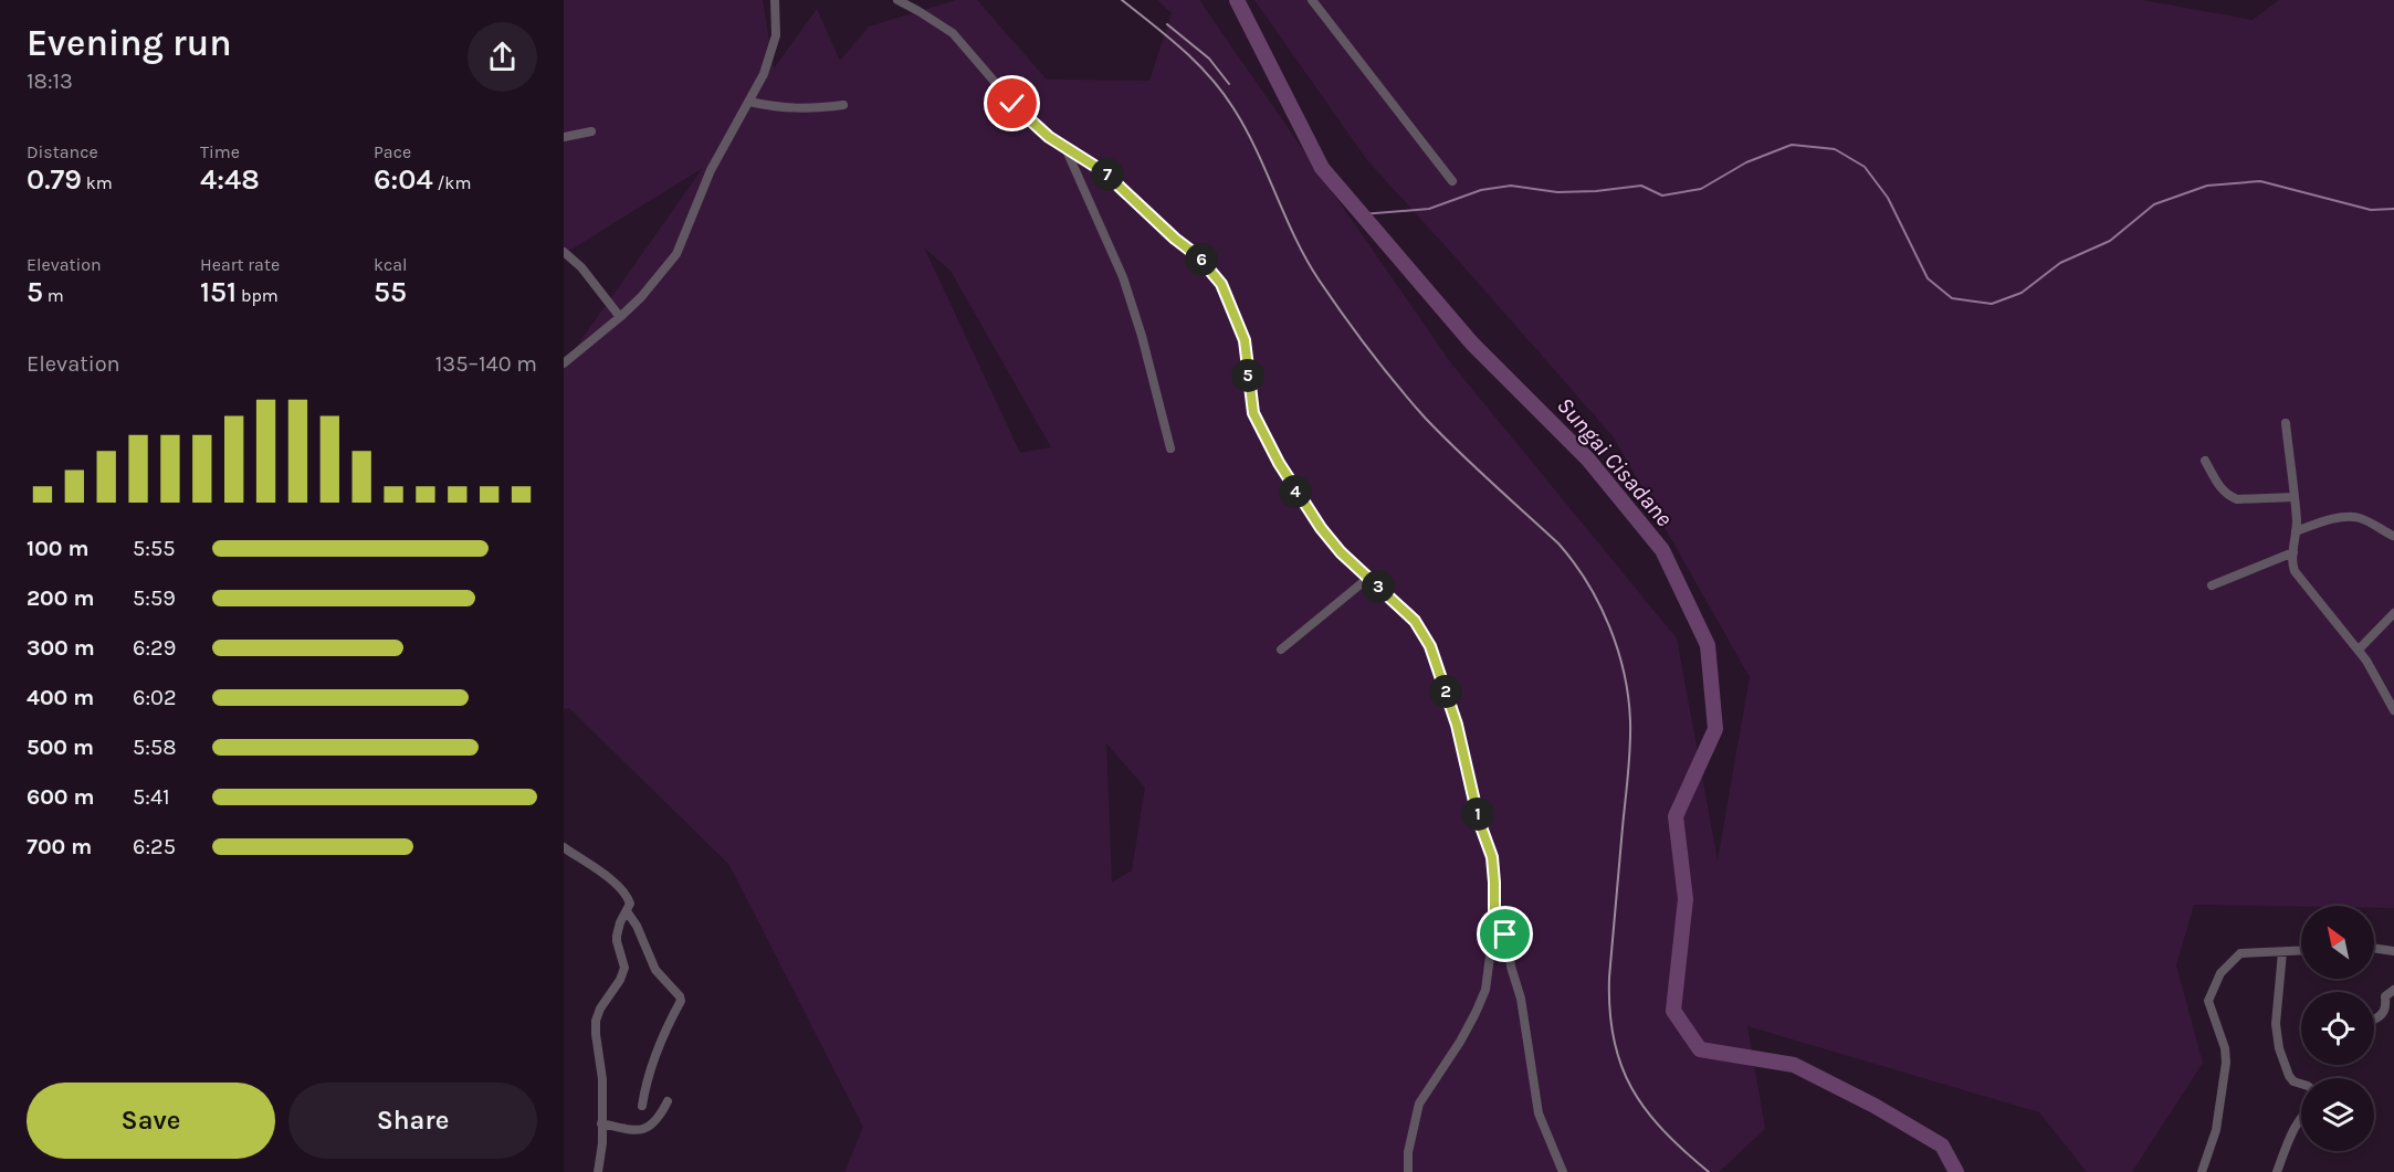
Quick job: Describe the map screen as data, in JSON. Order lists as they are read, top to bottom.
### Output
{
  "water": ["Sungai Cisadane"],
  "north": "top left",
  "page": {
    "heading": ["Evening run", "18:13"],
    "stats": [
      ["Distance", "0.79 km"],
      ["Time", "4:48"],
      ["Pace", "6:04 /km"],
      ["Elevation", "5 m"],
      ["Heart rate", "151 bpm"],
      ["kcal", "55"]
    ],
    "pins": [
      "7",
      "6",
      "5",
      "4",
      "3",
      "2",
      "1"
    ],
    "chart": ["Elevation", "135–140 m"],
    "list": [
      {
        "name": "100 m",
        "note": "5:55"
      },
      {
        "name": "200 m",
        "note": "5:59"
      },
      {
        "name": "300 m",
        "note": "6:29"
      },
      {
        "name": "400 m",
        "note": "6:02"
      },
      {
        "name": "500 m",
        "note": "5:58"
      },
      {
        "name": "600 m",
        "note": "5:41"
      },
      {
        "name": "700 m",
        "note": "6:25"
      }
    ],
    "buttons": ["Save", "Share"]
  }
}
